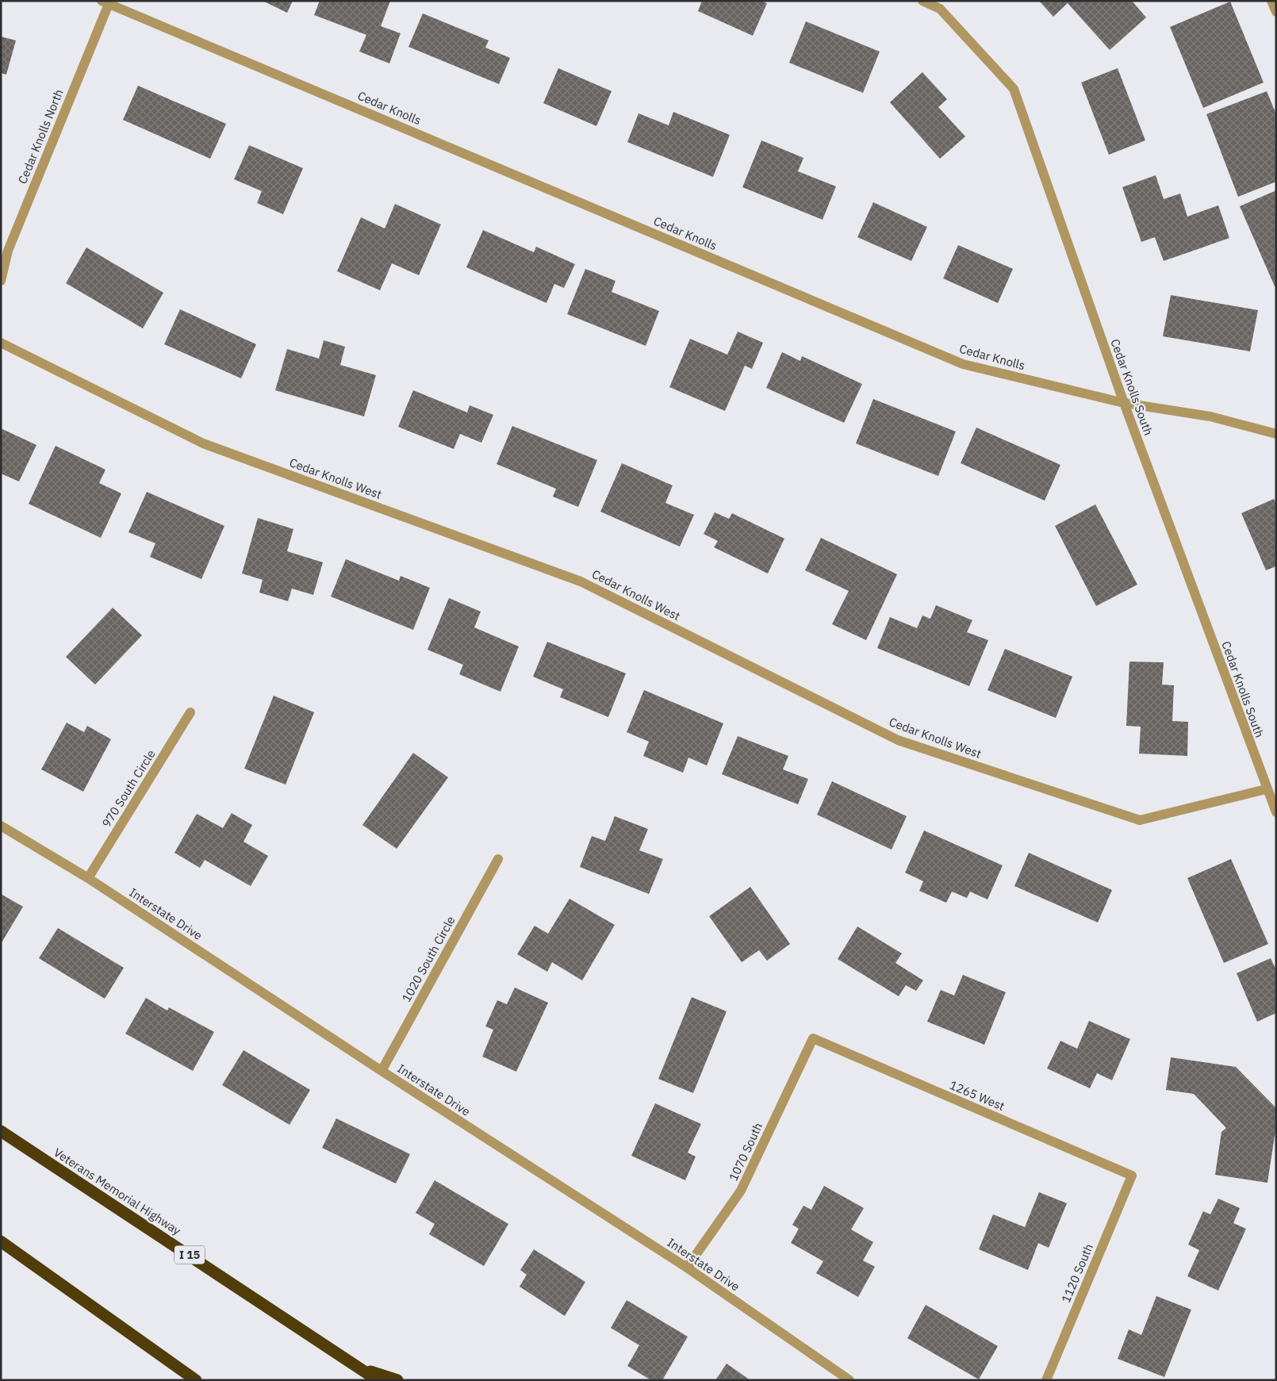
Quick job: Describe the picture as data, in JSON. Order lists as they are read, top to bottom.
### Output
{
  "streets": {
    "highway": ["Veterans Memorial Highway", "I 15"],
    "street": [
      "Cedar Knolls",
      "Cedar Knolls North",
      "Cedar Knolls South",
      "Cedar Knolls West",
      "970 South Circle",
      "Interstate Drive",
      "1020 South Circle",
      "1265 West",
      "1070 South",
      "1120 South"
    ]
  },
  "crossings": [
    ["Cedar Knolls", "Cedar Knolls North"],
    ["Cedar Knolls", "Cedar Knolls South"],
    ["Cedar Knolls South", "Cedar Knolls West"],
    ["970 South Circle", "Interstate Drive"],
    ["Interstate Drive", "1020 South Circle"],
    ["Interstate Drive", "1070 South"],
    ["1265 West", "1070 South"],
    ["1265 West", "1120 South"]
  ]
}
